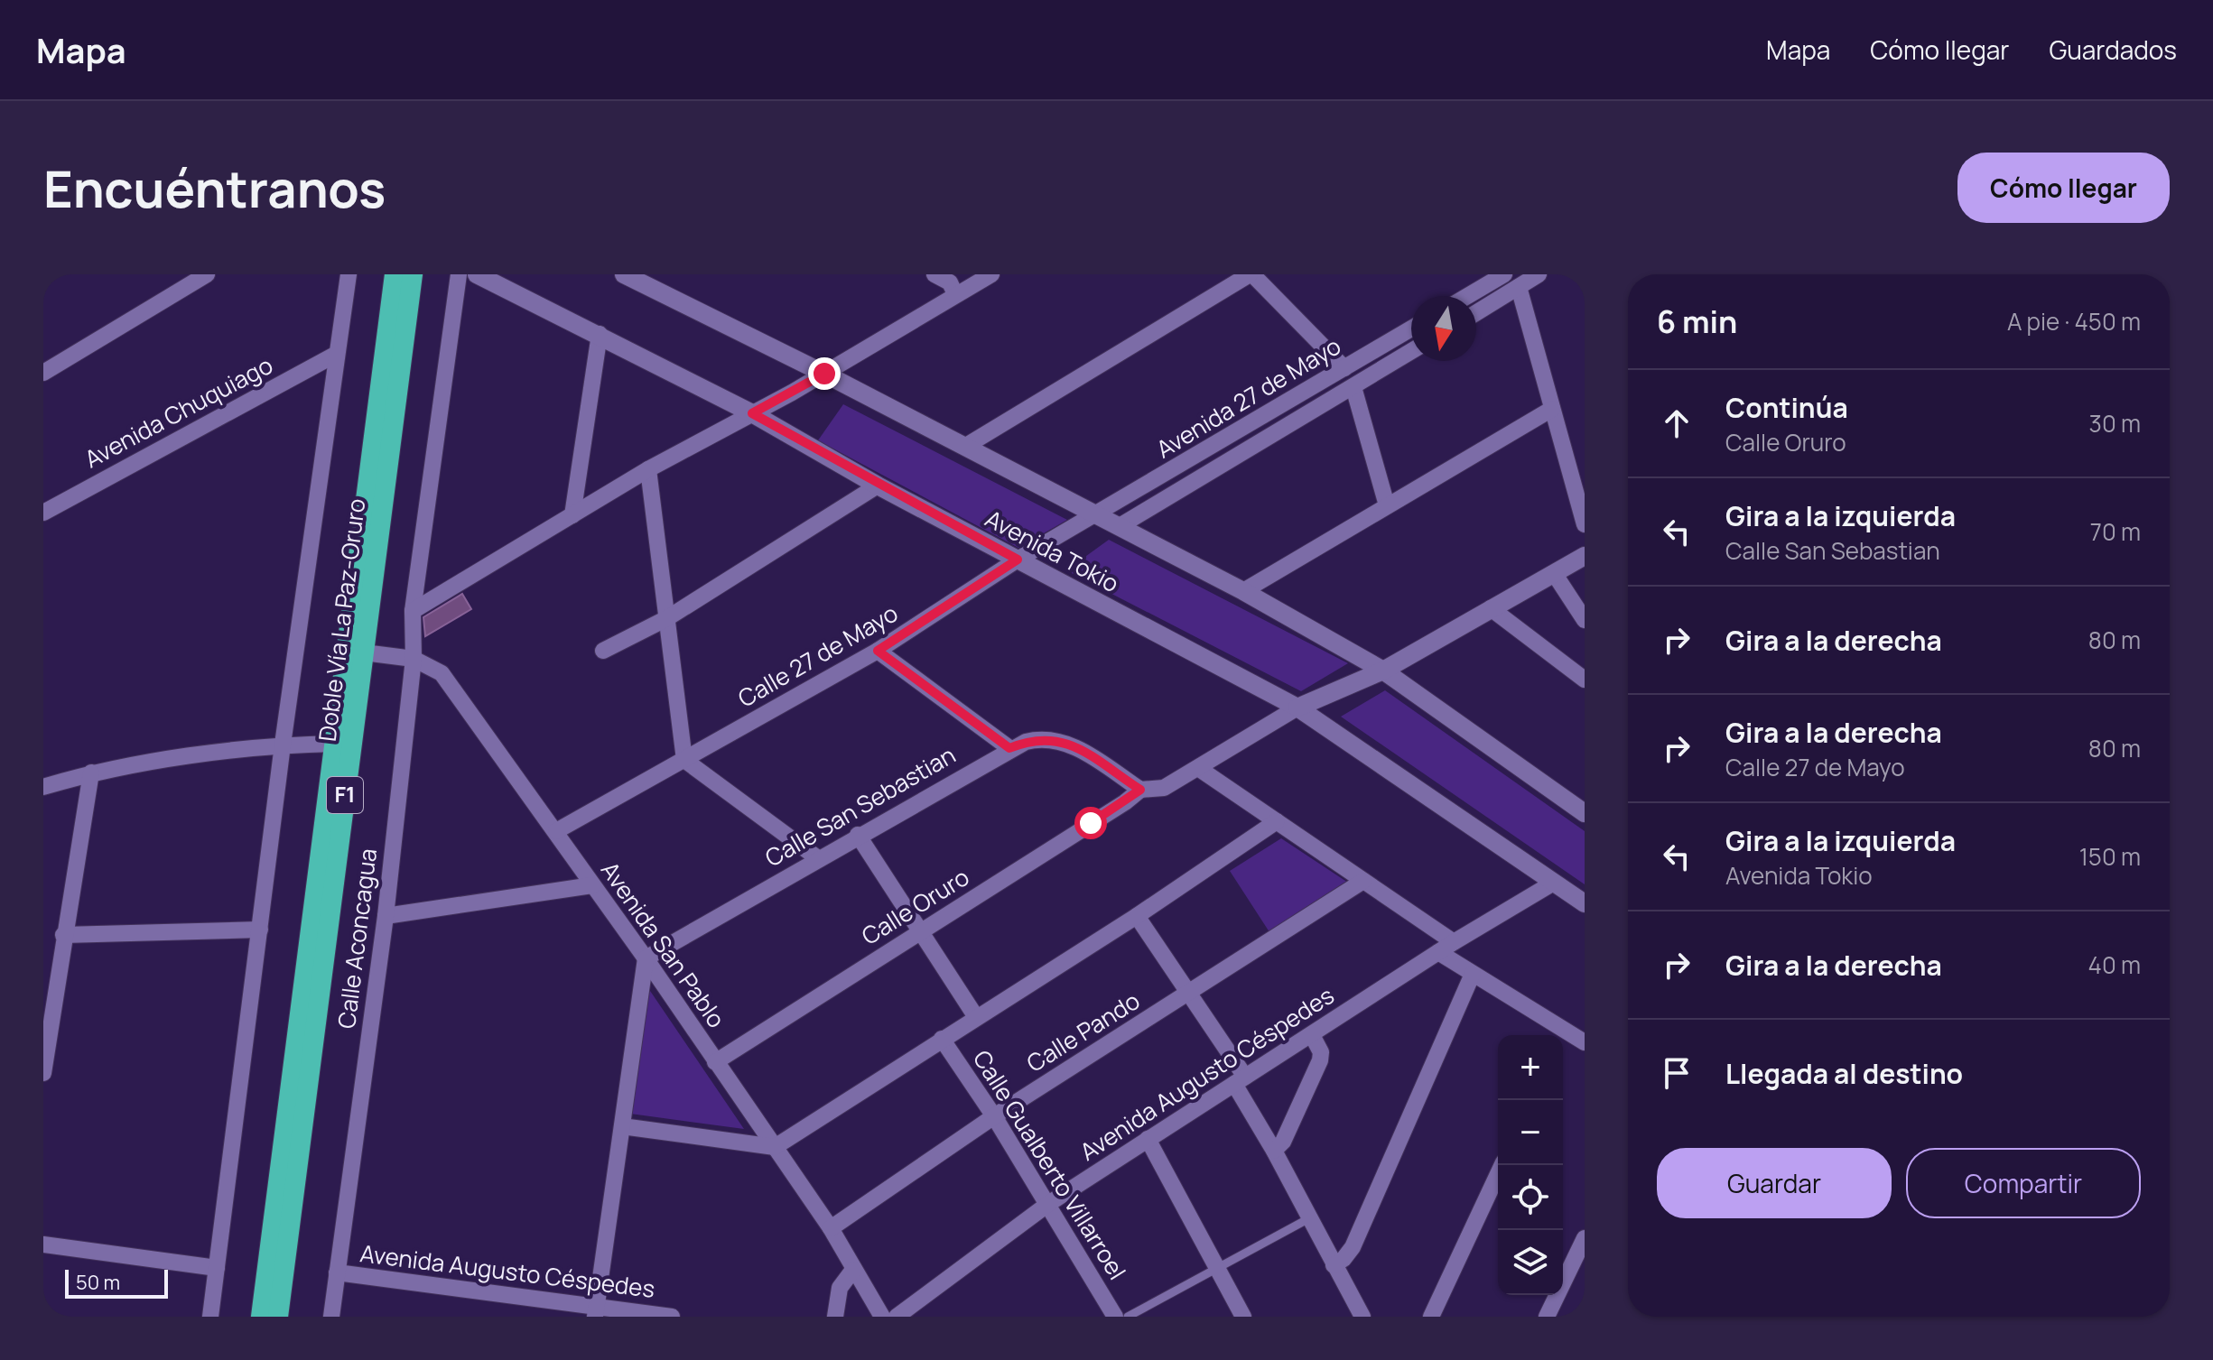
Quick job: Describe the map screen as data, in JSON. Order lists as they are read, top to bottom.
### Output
{
  "streets": {
    "highway": ["Doble Vía La Paz-Oruro", "F1"],
    "street": [
      "Avenida 27 de Mayo",
      "Avenida Chuquiago",
      "Avenida Tokio",
      "Calle 27 de Mayo",
      "Calle San Sebastian",
      "Calle Oruro",
      "Calle Aconcagua",
      "Avenida San Pablo",
      "Calle Pando",
      "Avenida Augusto Céspedes",
      "Calle Gualberto Villarroel"
    ]
  },
  "crossings": [
    ["Avenida 27 de Mayo", "Calle 27 de Mayo"],
    ["Avenida Tokio", "Calle 27 de Mayo"],
    ["Avenida Tokio", "Calle Oruro"],
    ["Avenida Tokio", "Avenida Augusto Céspedes"],
    ["Doble Vía La Paz-Oruro", "Avenida San Pablo"],
    ["Calle 27 de Mayo", "Avenida San Pablo"],
    ["Calle San Sebastian", "Calle Oruro"],
    ["Calle San Sebastian", "Avenida San Pablo"],
    ["Calle Oruro", "Avenida San Pablo"],
    ["Calle Aconcagua", "Avenida San Pablo"],
    ["Calle Aconcagua", "Avenida Augusto Céspedes"],
    ["Avenida San Pablo", "Calle Pando"],
    ["Calle Pando", "Calle Gualberto Villarroel"],
    ["Avenida Augusto Céspedes", "Calle Gualberto Villarroel"]
  ],
  "scale_bar": "50 m",
  "north": "bottom",
  "page": {
    "header": "Mapa",
    "nav": ["Mapa", "Cómo llegar", "Guardados"],
    "buttons": [
      "Cómo llegar",
      ["Guardar", "Compartir"]
    ],
    "title": "Encuéntranos",
    "heading": ["6 min", "A pie · 450 m"],
    "list": [
      ["Continúa", "Calle Oruro", "30 m"],
      ["Gira a la izquierda", "Calle San Sebastian", "70 m"],
      ["Gira a la derecha", "80 m"],
      ["Gira a la derecha", "Calle 27 de Mayo", "80 m"],
      ["Gira a la izquierda", "Avenida Tokio", "150 m"],
      ["Gira a la derecha", "40 m"],
      "Llegada al destino"
    ],
    "map_buttons": ["+", "−"],
    "scale": "50 m"
  }
}
